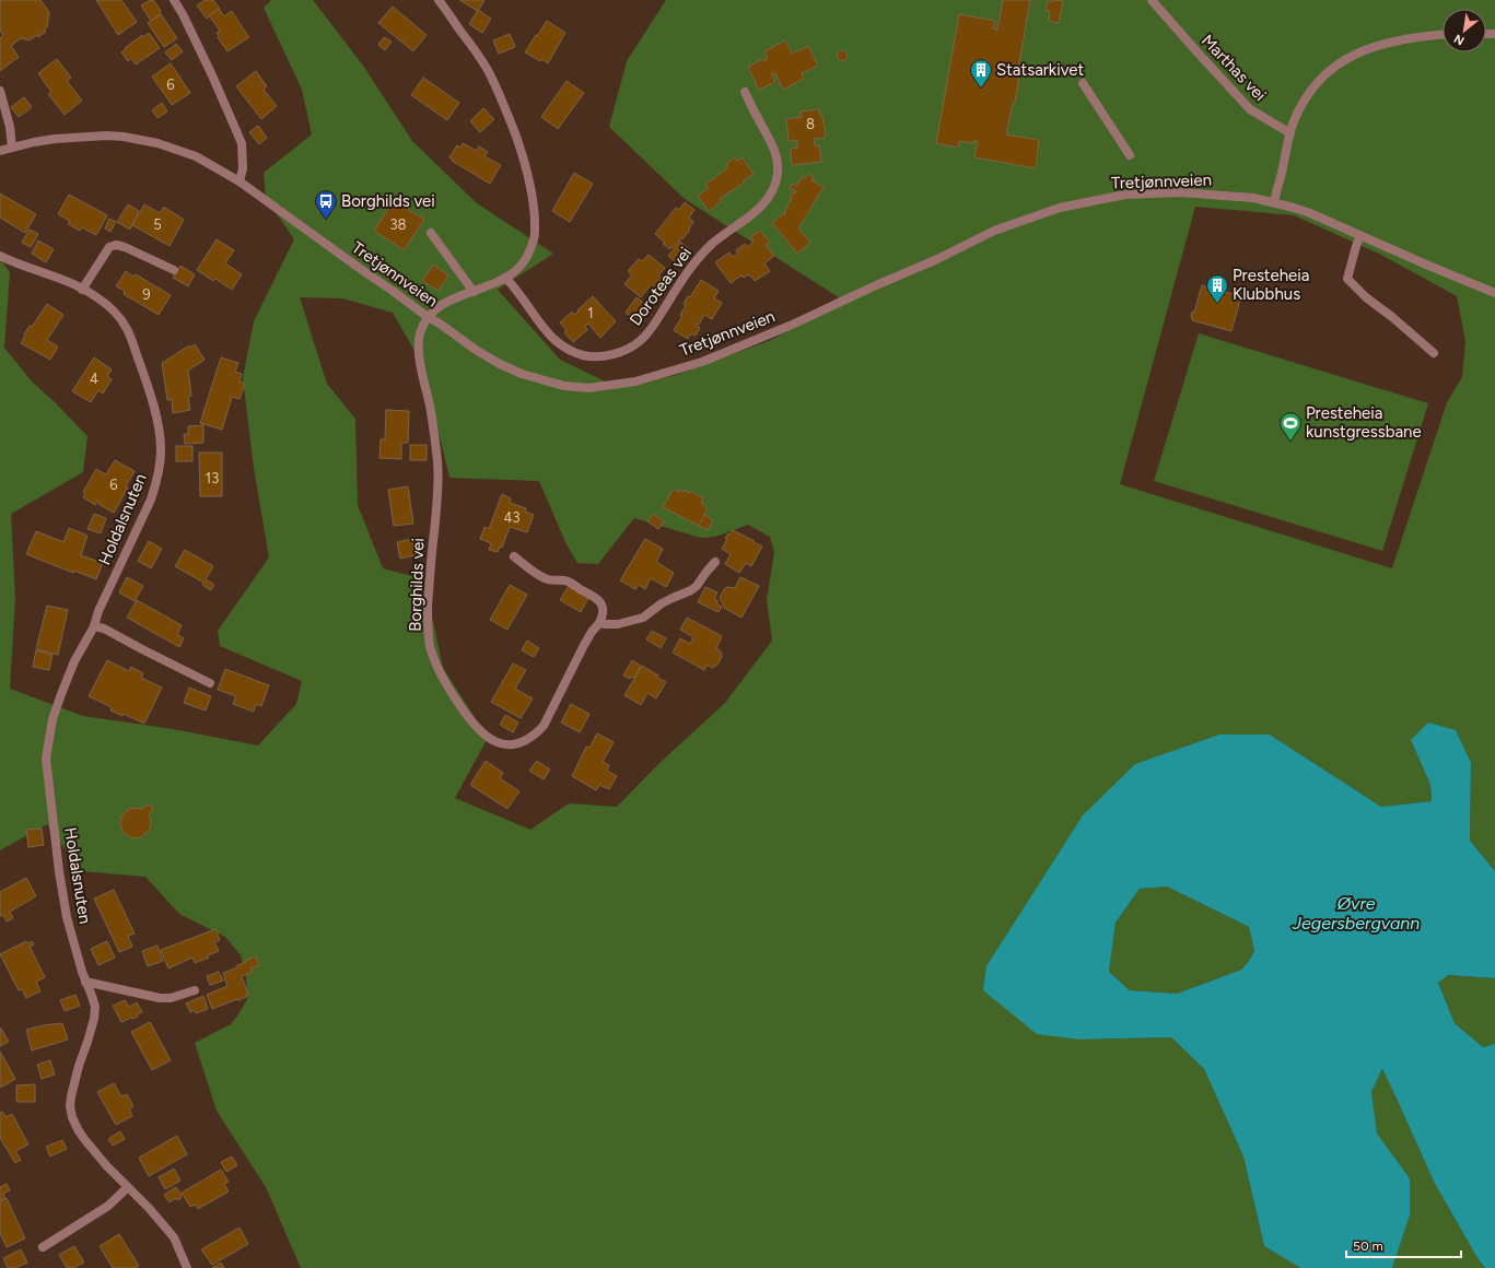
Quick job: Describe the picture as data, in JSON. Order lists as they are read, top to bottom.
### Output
{
  "streets": {
    "street": [
      "Marthas vei",
      "Tretjønnveien",
      "Doroteas vei",
      "Holdalsnuten",
      "Borghilds vei"
    ]
  },
  "crossings": [
    ["Tretjønnveien", "Borghilds vei"],
    ["Doroteas vei", "Borghilds vei"]
  ],
  "water": ["Øvre Jegersbergvann"],
  "places": {
    "building": ["Statsarkivet", "Presteheia Klubbhus"],
    "bus stop": ["Borghilds vei"],
    "sports": ["Presteheia kunstgressbane"]
  },
  "house_numbers": [
    "6",
    "8",
    "5",
    "38",
    "9",
    "1",
    "4",
    "13",
    "6",
    "43"
  ],
  "scale_bar": "50 m",
  "north": "bottom left"
}
